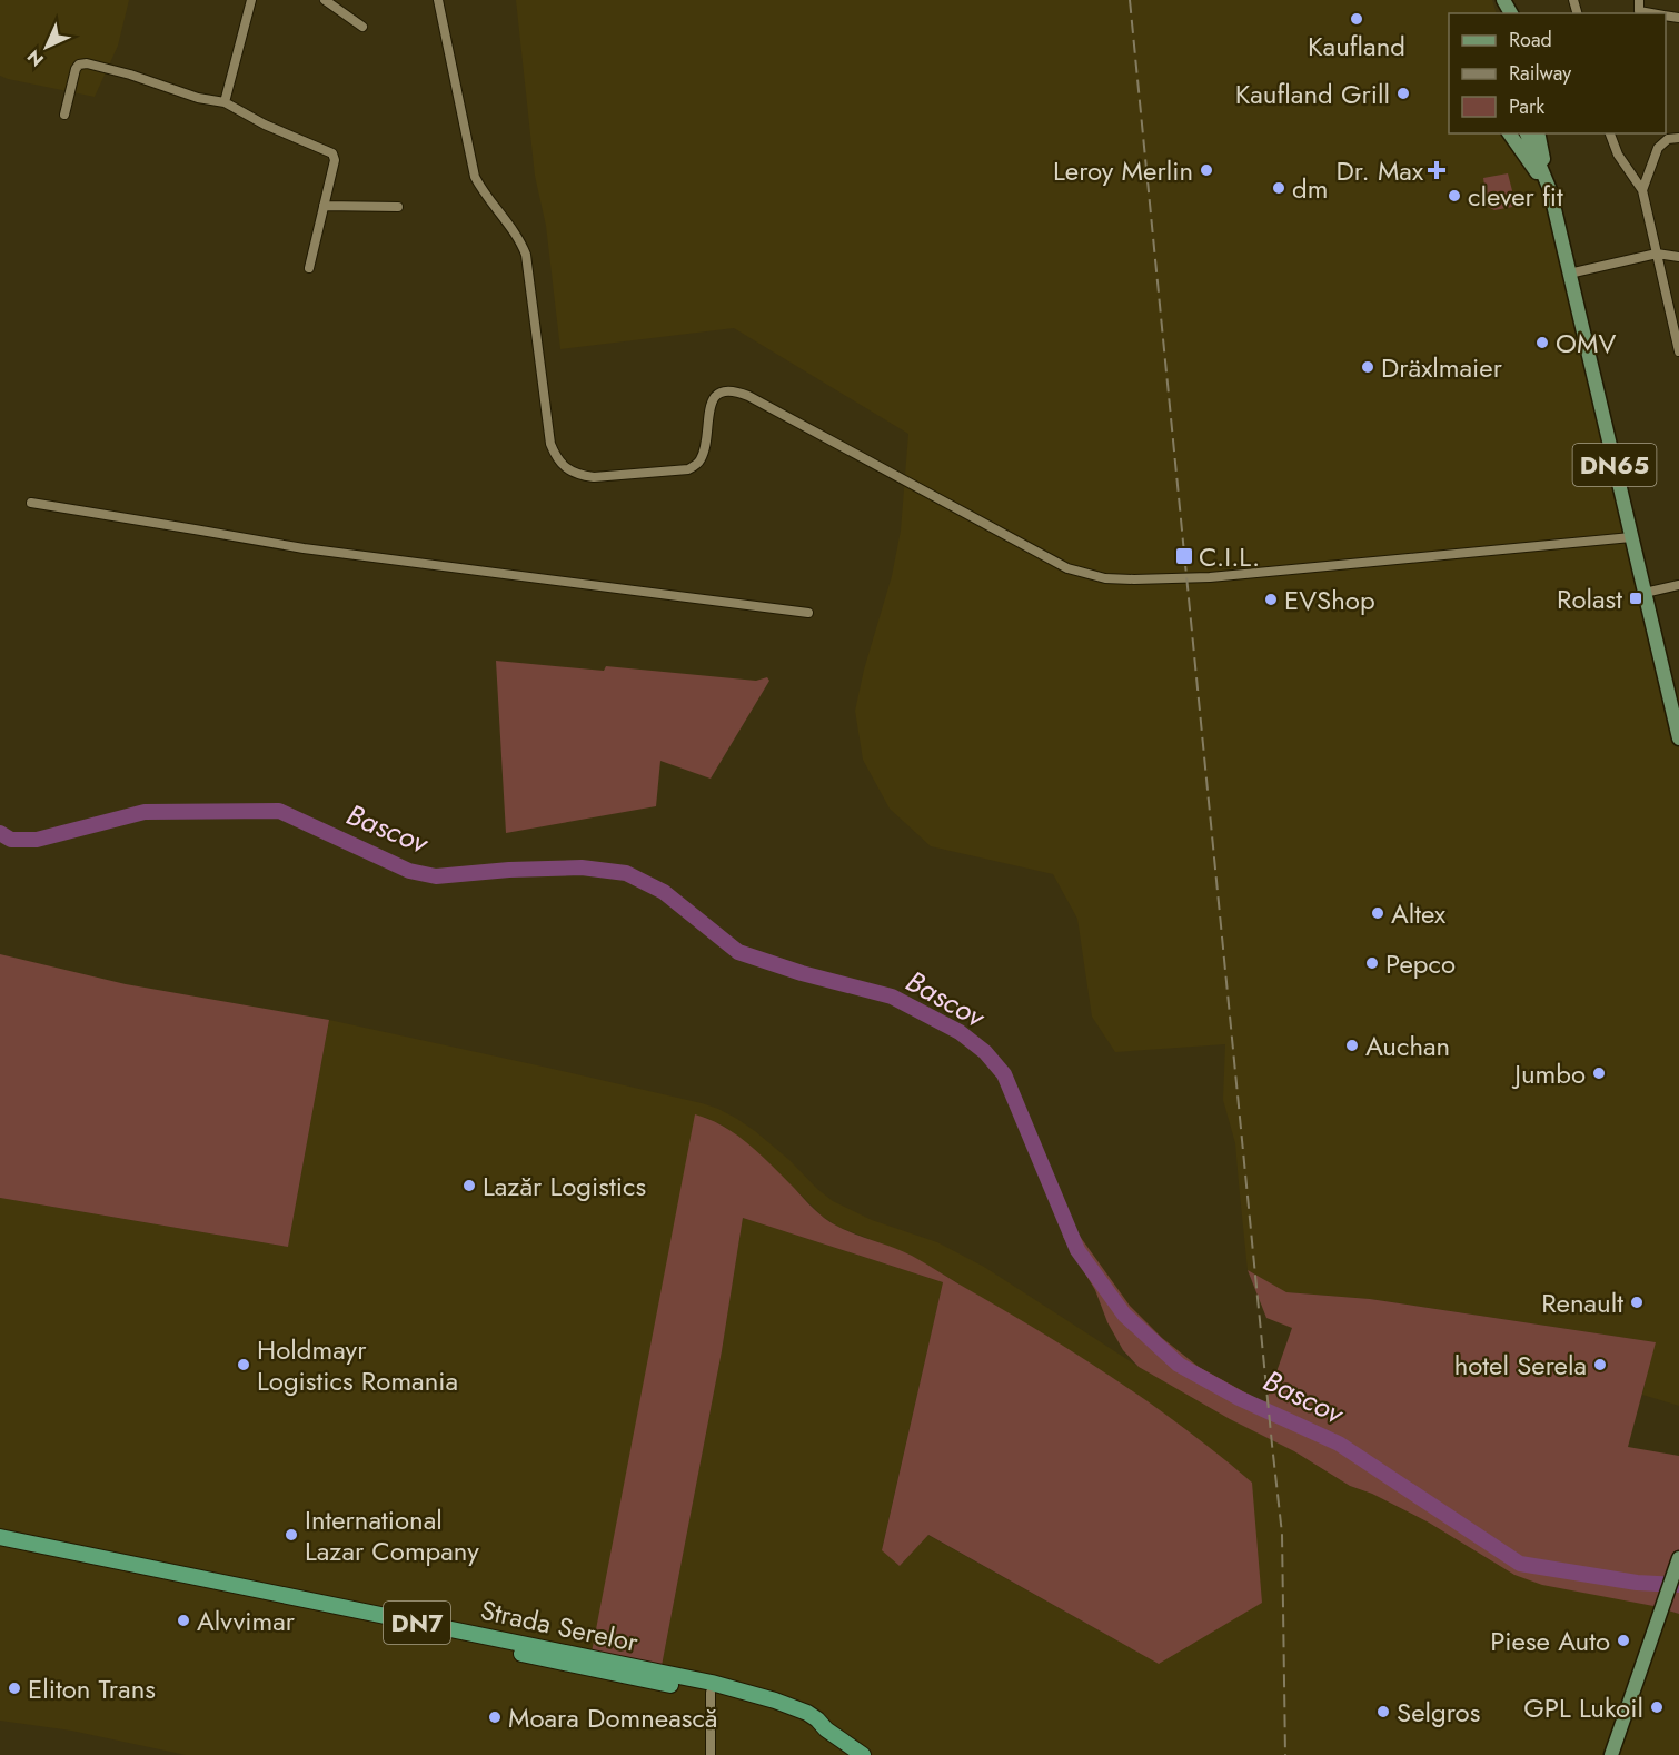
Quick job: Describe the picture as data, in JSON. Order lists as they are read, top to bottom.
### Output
{
  "streets": {
    "highway": ["DN7", "Strada Serelor"],
    "main road": ["DN65"]
  },
  "water": ["Bascov"],
  "places": {
    "other": [
      "Kaufland",
      "Kaufland Grill",
      "Leroy Merlin",
      "dm",
      "clever fit",
      "OMV",
      "Dräxlmaier",
      "EVShop",
      "Altex",
      "Pepco",
      "Auchan",
      "Jumbo",
      "Lazăr Logistics",
      "Renault",
      "Holdmayr Logistics Romania",
      "hotel Serela",
      "International Lazar Company",
      "Alvvimar",
      "Piese Auto",
      "Eliton Trans",
      "GPL Lukoil",
      "Selgros",
      "Moara Domnească"
    ],
    "health": ["Dr. Max"],
    "transit": ["C.I.L.", "Rolast"]
  },
  "legend": ["Road", "Railway", "Park"],
  "north": "bottom left"
}
